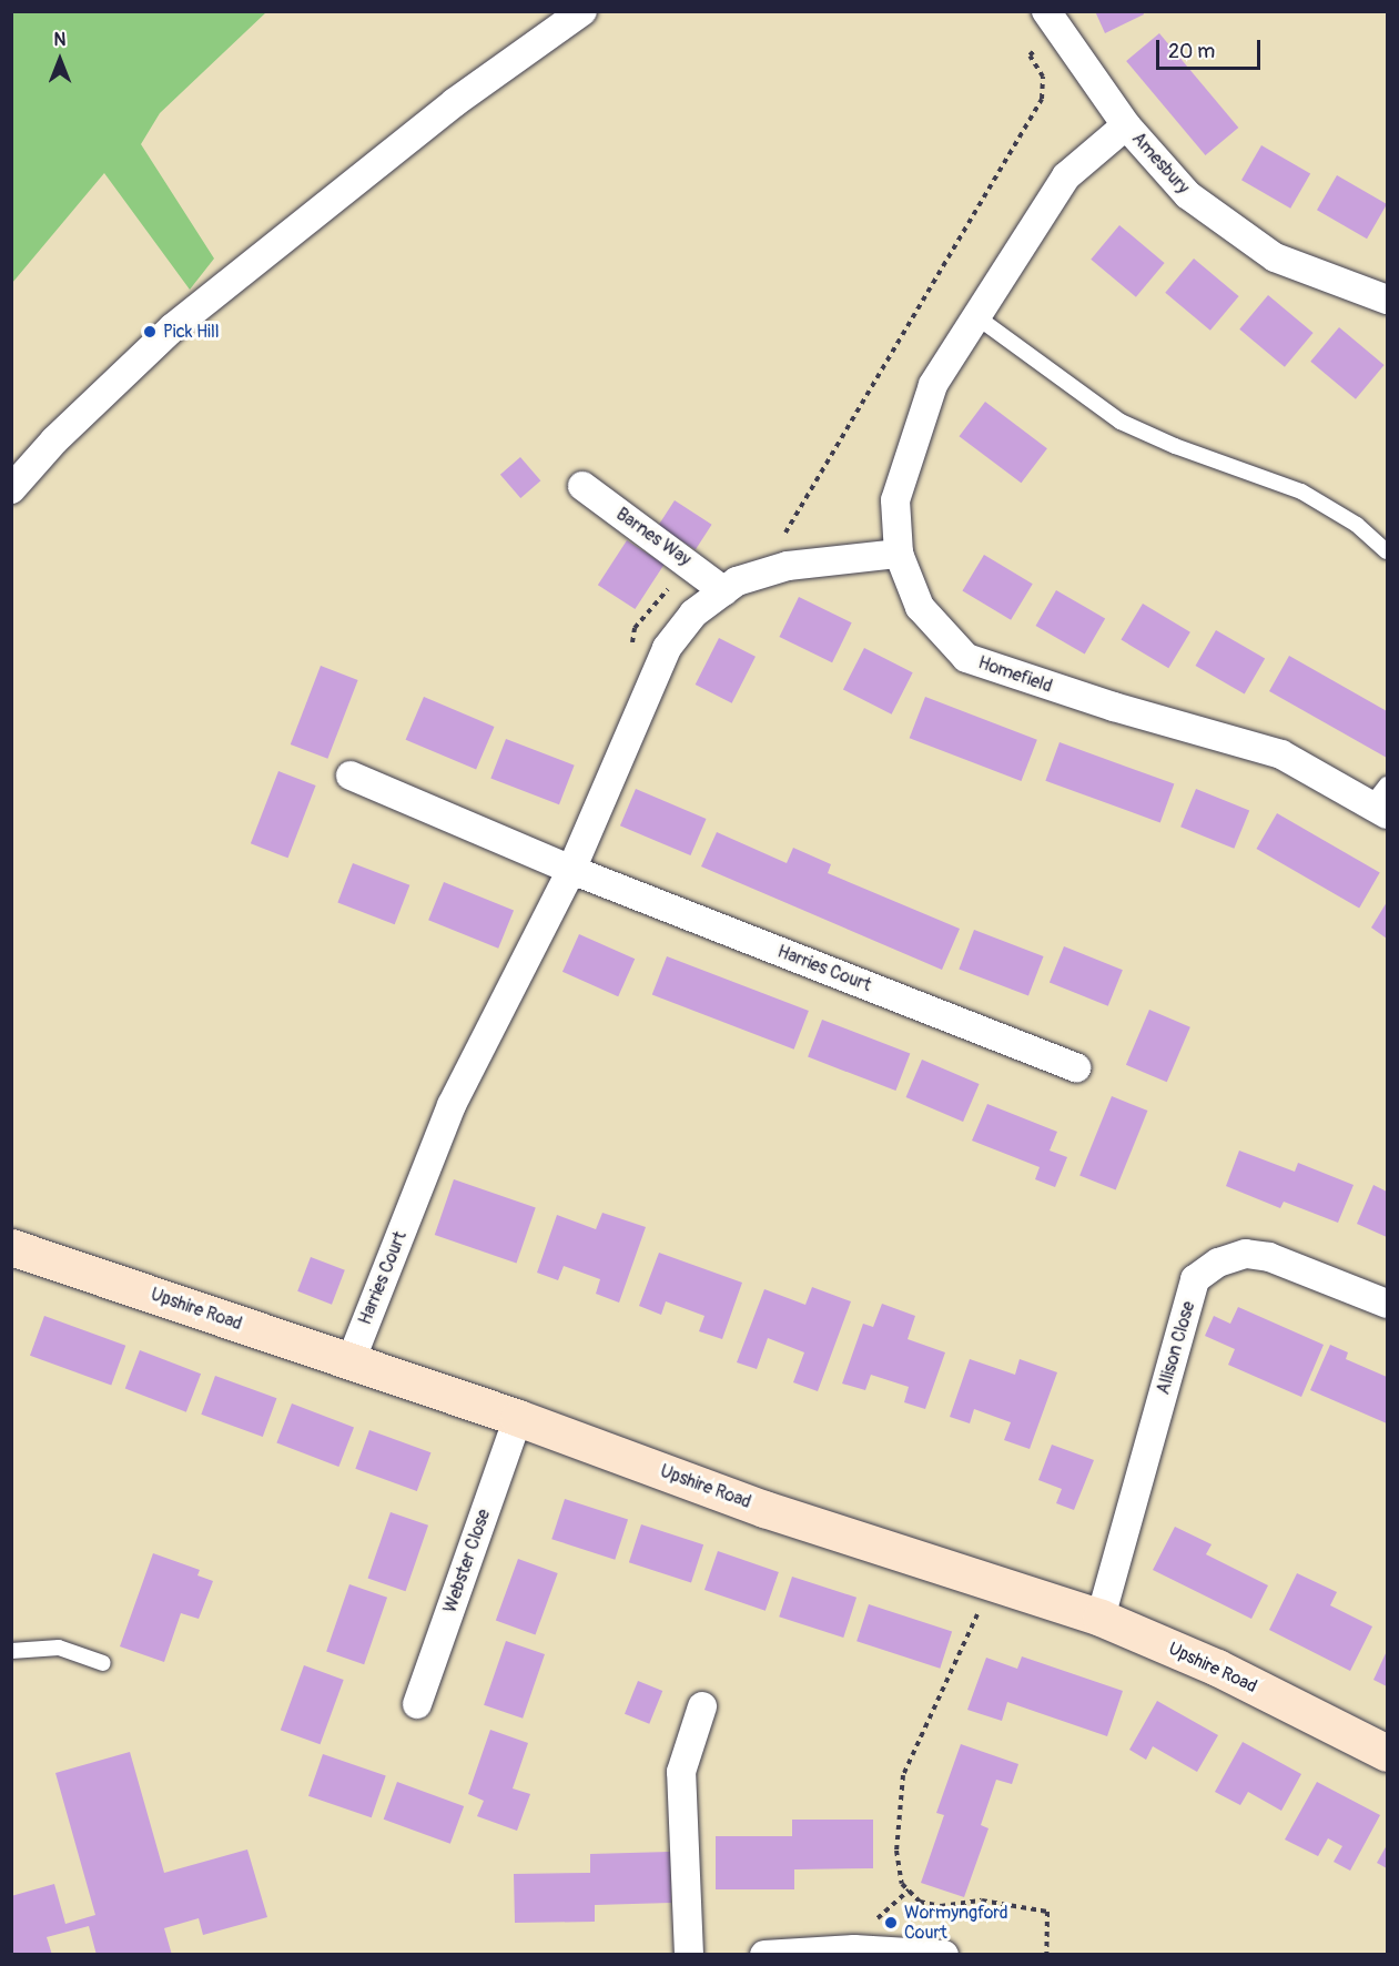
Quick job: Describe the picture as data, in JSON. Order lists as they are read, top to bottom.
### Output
{
  "streets": {
    "street": [
      "Amesbury",
      "Barnes Way",
      "Homefield",
      "Harries Court",
      "Upshire Road",
      "Allison Close",
      "Webster Close"
    ]
  },
  "crossings": [
    ["Amesbury", "Homefield"],
    ["Barnes Way", "Harries Court"],
    ["Homefield", "Harries Court"],
    ["Harries Court", "Upshire Road"],
    ["Upshire Road", "Allison Close"],
    ["Upshire Road", "Webster Close"]
  ],
  "places": ["Pick Hill", "Wormyngford Court"],
  "scale_bar": "20 m",
  "north": "top"
}
